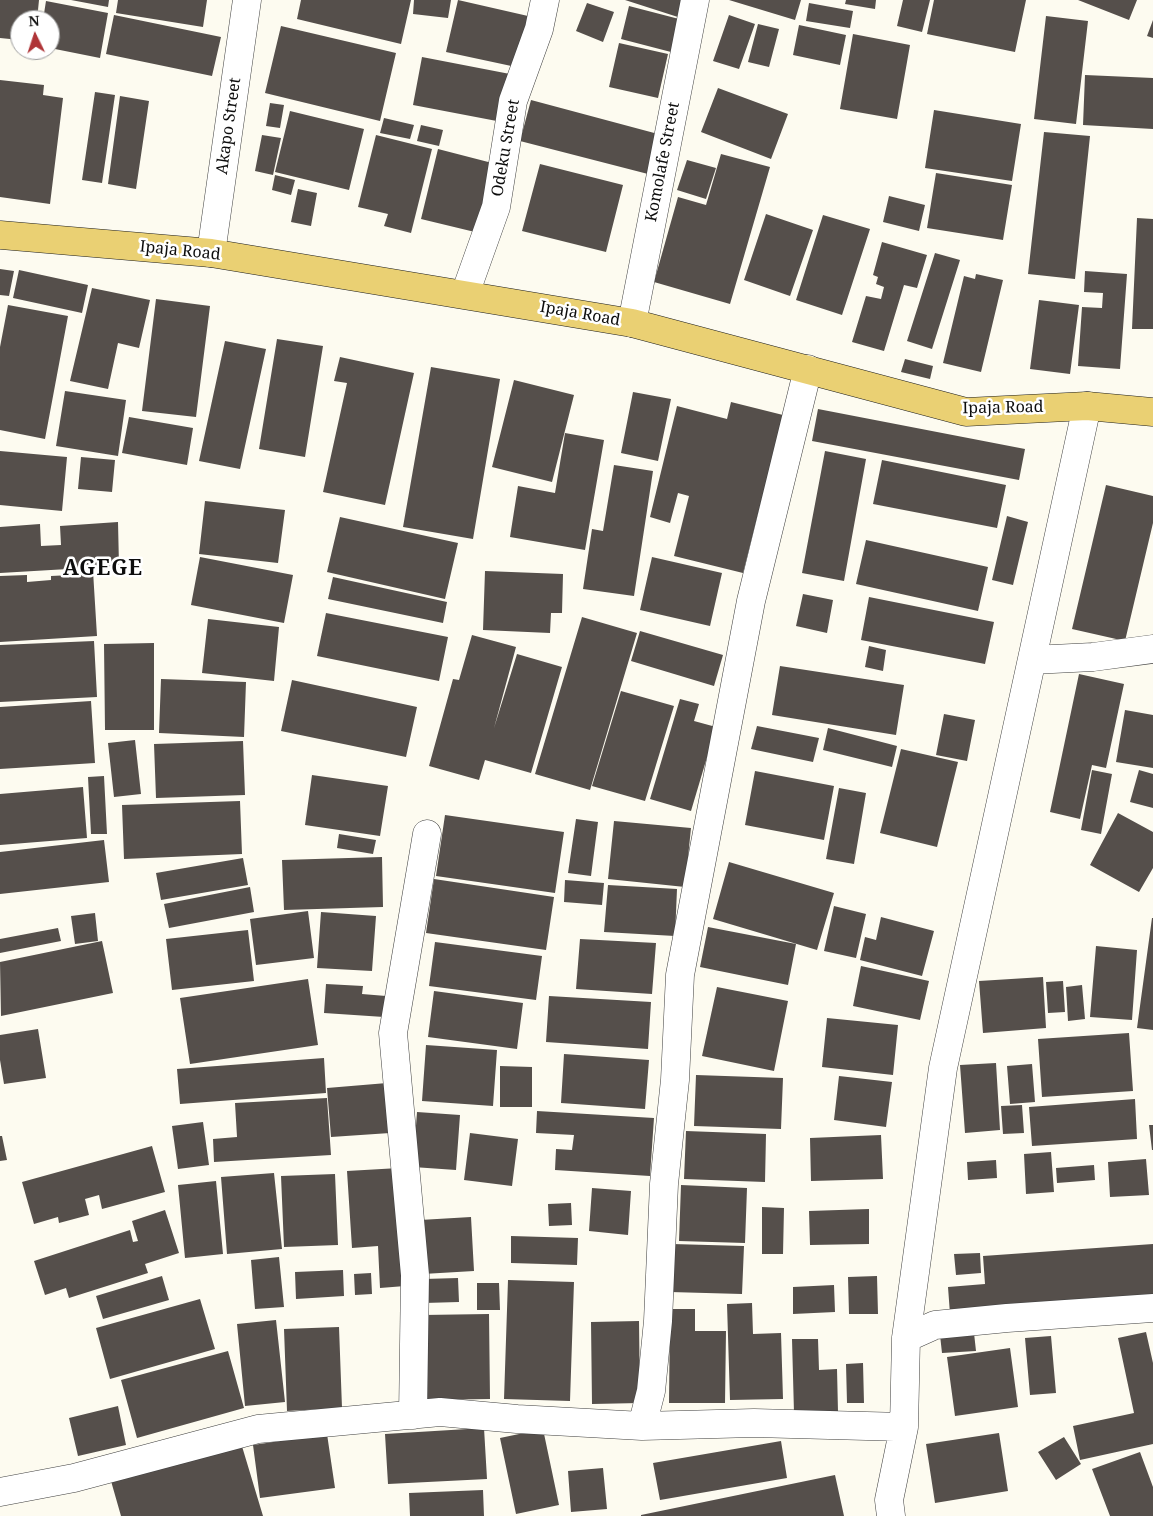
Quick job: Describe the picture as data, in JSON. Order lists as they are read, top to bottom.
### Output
{
  "streets": {
    "main road": ["Ipaja Road"],
    "street": ["Akapo Street", "Odeku Street", "Komolafe Street"]
  },
  "crossings": [
    ["Akapo Street", "Ipaja Road"],
    ["Odeku Street", "Ipaja Road"],
    ["Komolafe Street", "Ipaja Road"]
  ],
  "districts": ["AGEGE"],
  "north": "top"
}
